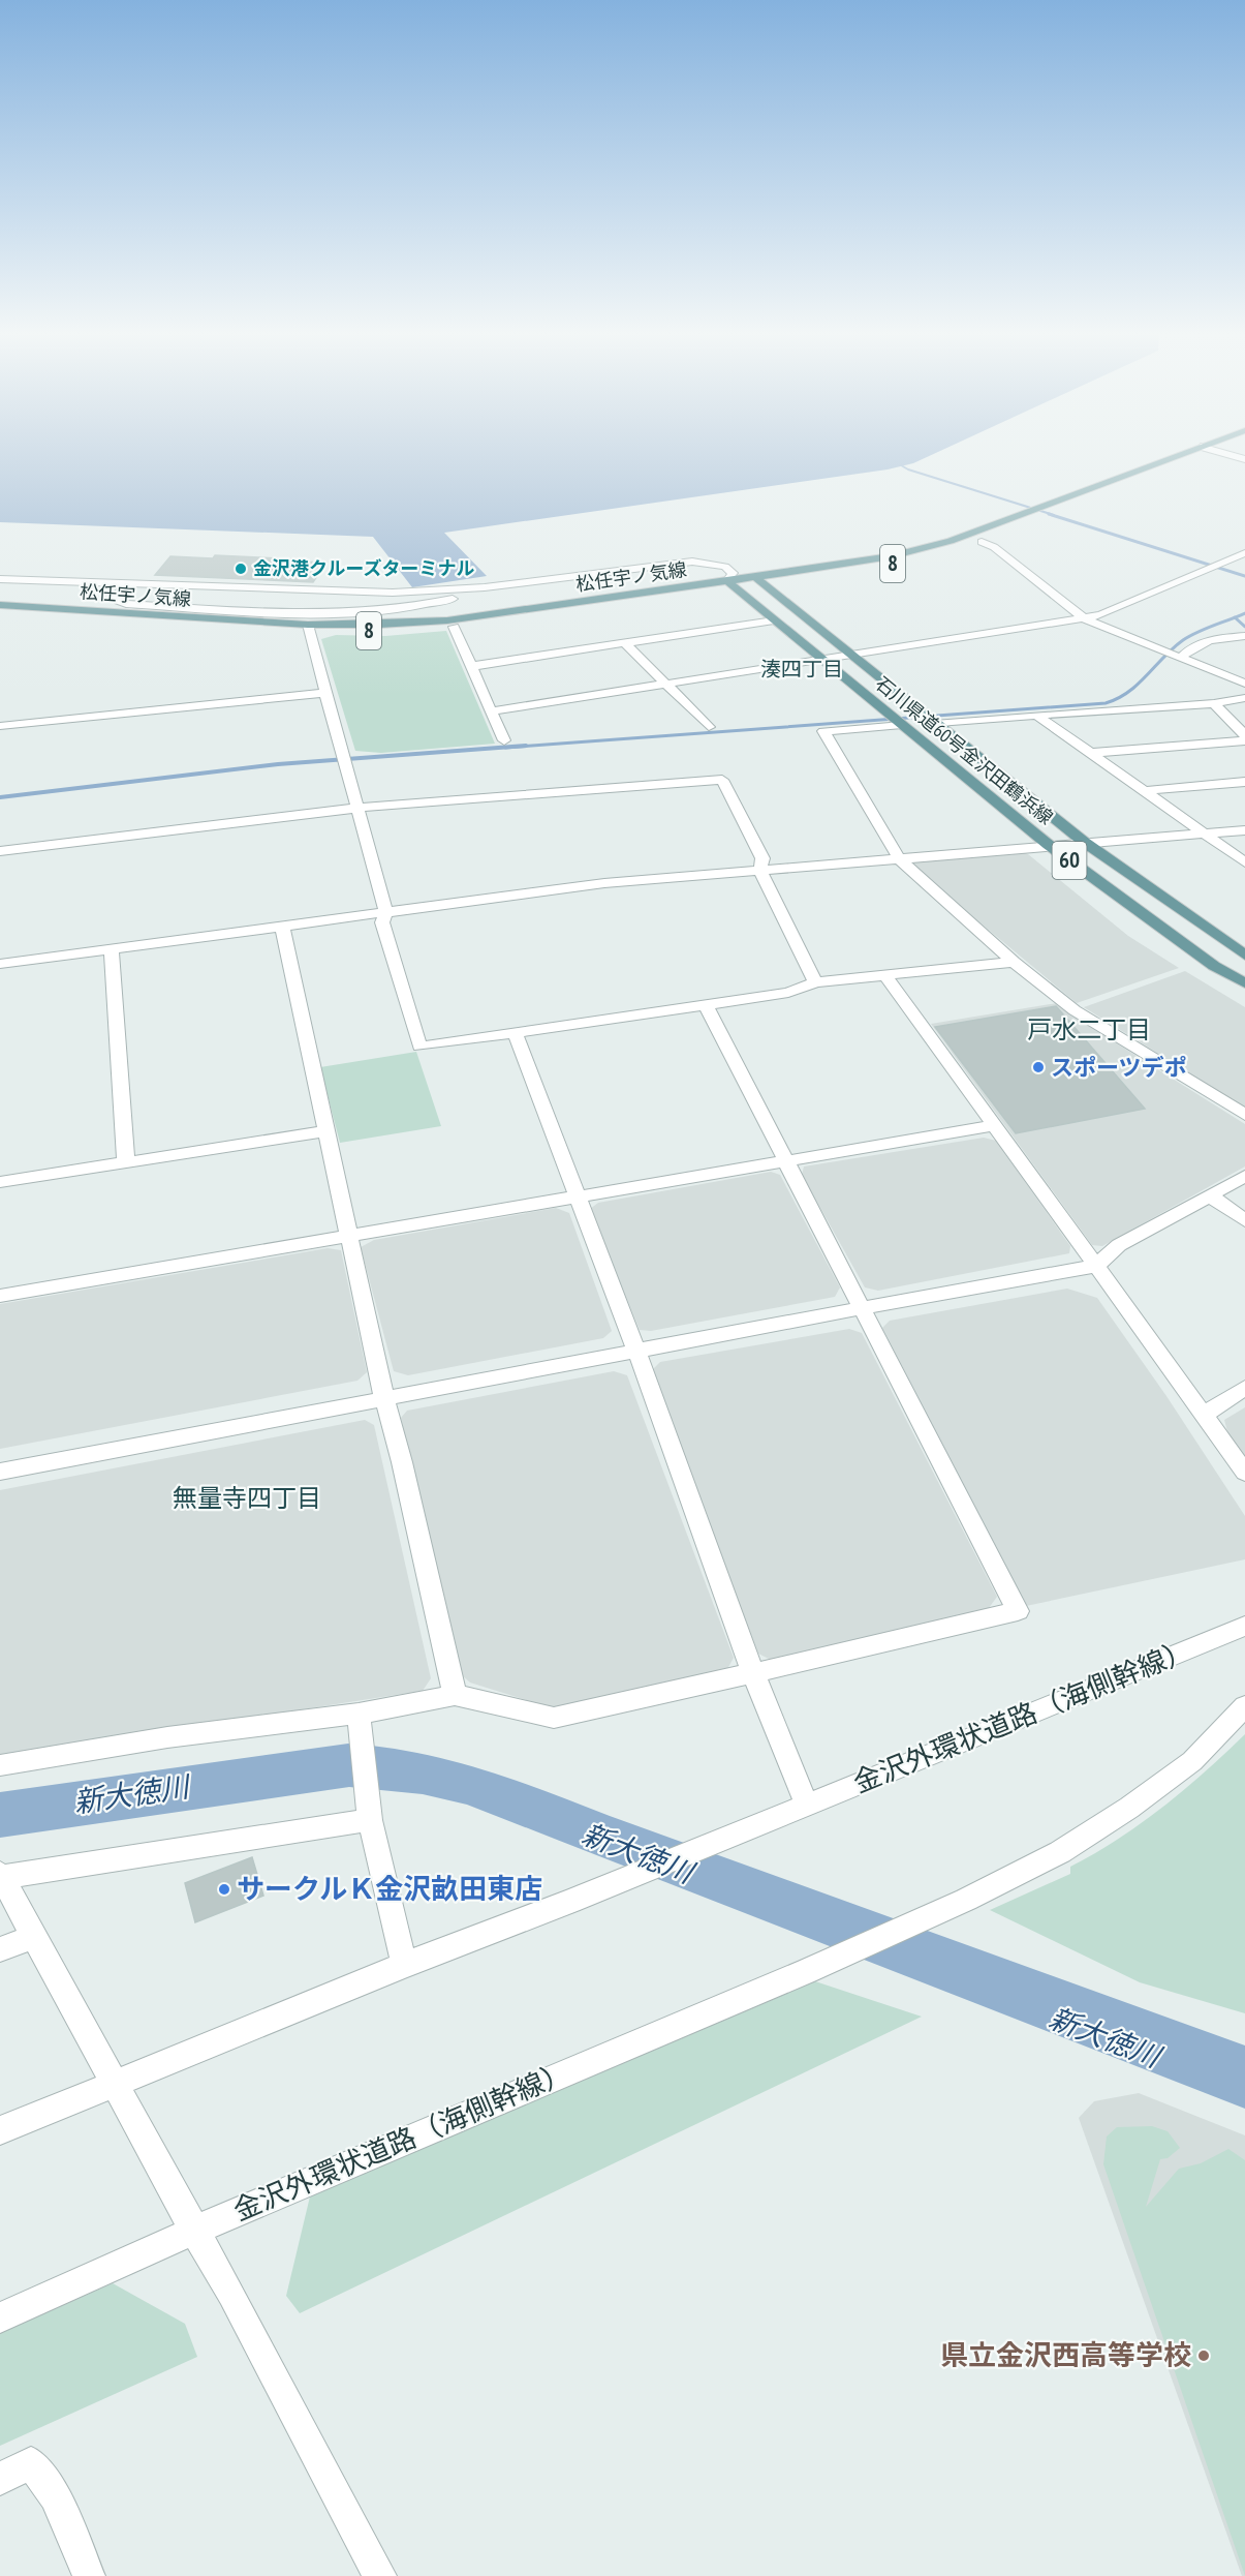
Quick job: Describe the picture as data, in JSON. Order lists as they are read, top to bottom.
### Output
{
  "streets": {
    "main road": [
      "8",
      "松任宇ノ気線",
      "石川県道60号金沢田鶴浜線",
      "60"
    ],
    "street": ["金沢外環状道路（海側幹線）"]
  },
  "crossings": [
    ["松任宇ノ気線", "石川県道60号金沢田鶴浜線"]
  ],
  "districts": ["湊四丁目", "戸水二丁目", "無量寺四丁目"],
  "water": ["新大徳川"],
  "places": [
    "金沢港クルーズターミナル",
    "スポーツデポ",
    "サークルＫ金沢畝田東店",
    "県立金沢西高等学校"
  ]
}
